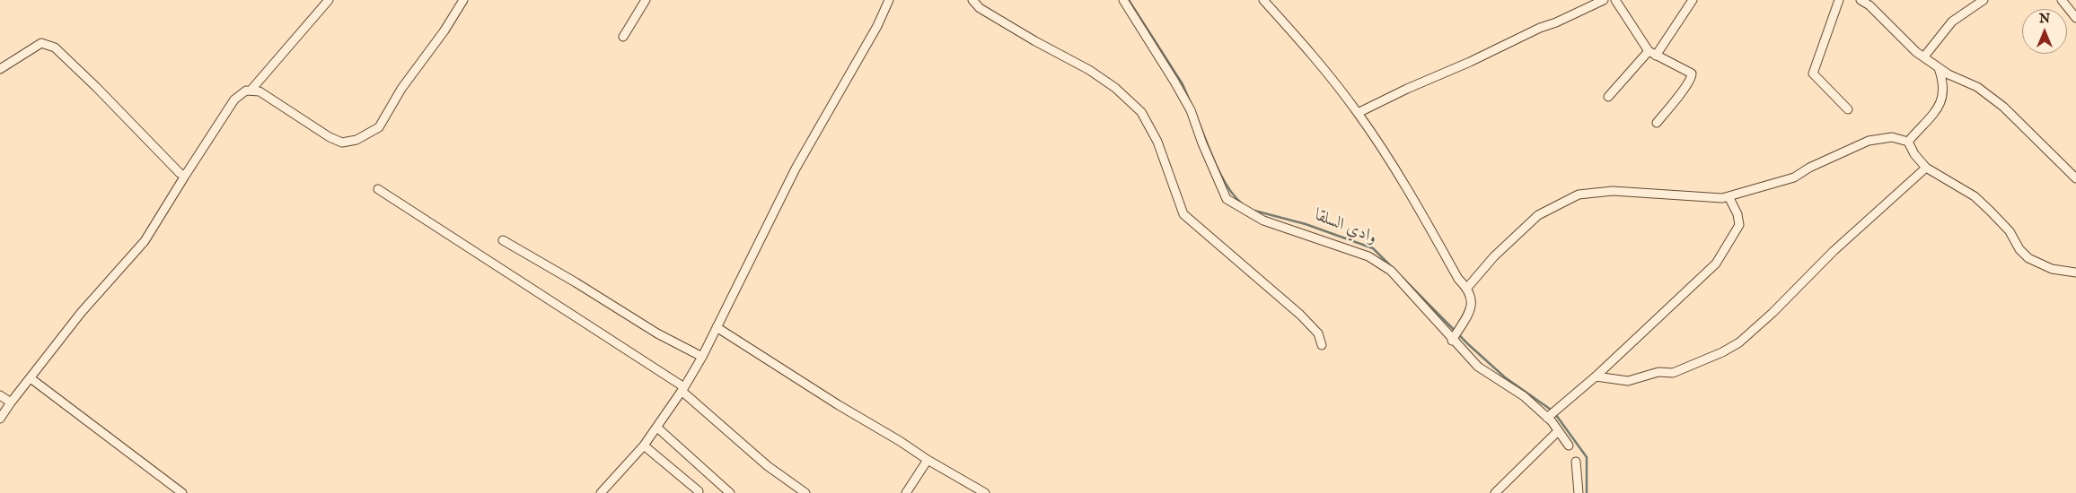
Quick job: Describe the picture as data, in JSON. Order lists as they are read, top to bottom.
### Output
{
  "water": ["وادي السلقا"],
  "north": "top"
}
